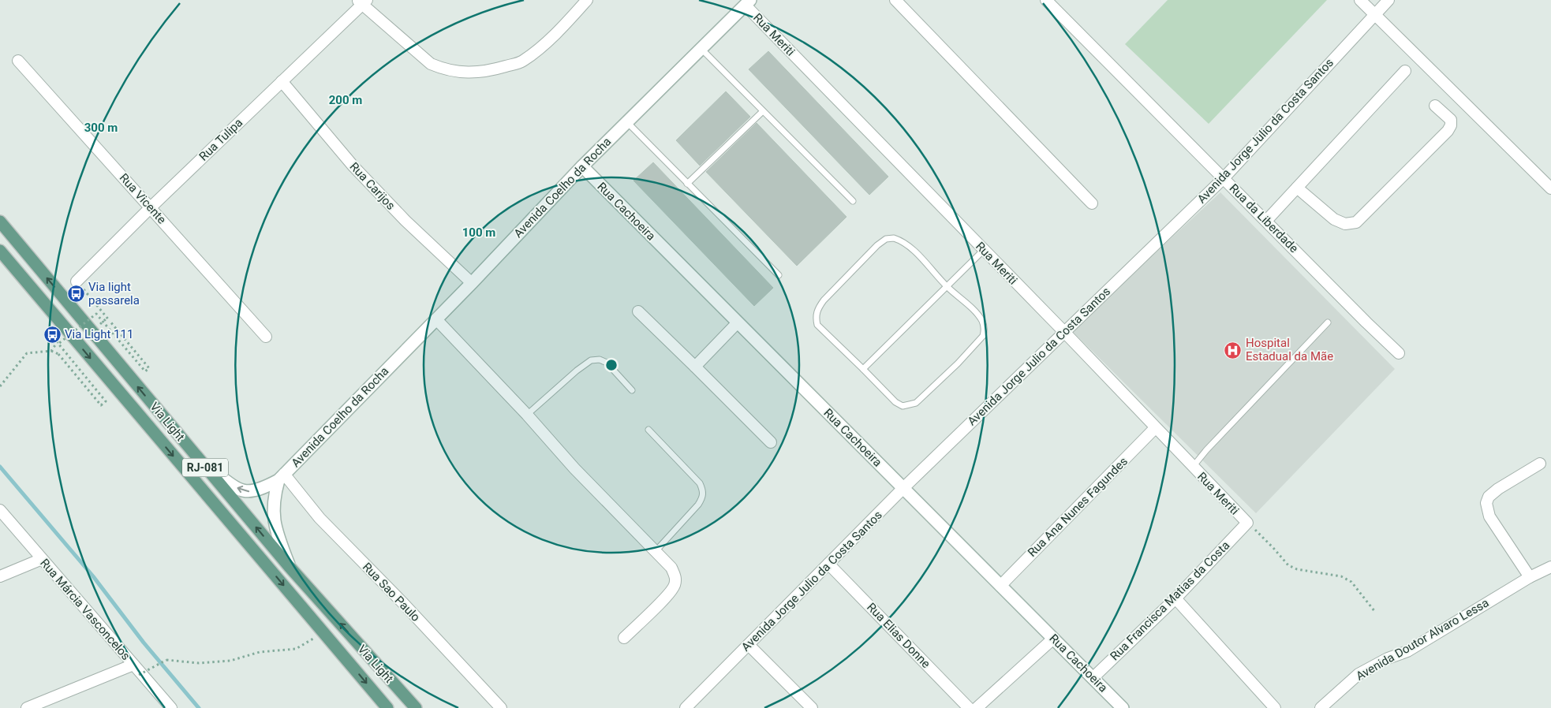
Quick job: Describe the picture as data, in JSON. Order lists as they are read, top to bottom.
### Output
{
  "streets": {
    "main road": [
      "Avenida Coelho da Rocha",
      "Rua Cachoeira",
      "Via Light",
      "RJ-081"
    ],
    "street": [
      "Rua Meriti",
      "Avenida Jorge Julio da Costa Santos",
      "Rua Tulipa",
      "Rua Carijos",
      "Rua Vicente",
      "Rua da Liberdade",
      "Rua Ana Nunes Fagundes",
      "Rua Sao Paulo",
      "Rua Francisca Matias da Costa",
      "Rua Márcia Vasconcelos",
      "Rua Elias Donne",
      "Avenida Doutor Alvaro Lessa"
    ]
  },
  "crossings": [
    ["Rua Meriti", "Avenida Jorge Julio da Costa Santos"],
    ["Rua Meriti", "Avenida Coelho da Rocha"],
    ["Rua Meriti", "Rua Ana Nunes Fagundes"],
    ["Rua Meriti", "Rua Francisca Matias da Costa"],
    ["Avenida Jorge Julio da Costa Santos", "Rua Cachoeira"],
    ["Avenida Jorge Julio da Costa Santos", "Rua da Liberdade"],
    ["Avenida Jorge Julio da Costa Santos", "Rua Elias Donne"],
    ["Rua Tulipa", "Rua Carijos"],
    ["Rua Tulipa", "Rua Vicente"],
    ["Rua Carijos", "Avenida Coelho da Rocha"],
    ["Avenida Coelho da Rocha", "Rua Cachoeira"],
    ["Avenida Coelho da Rocha", "Via Light"],
    ["Avenida Coelho da Rocha", "Rua Sao Paulo"],
    ["Rua Cachoeira", "Rua Ana Nunes Fagundes"],
    ["Rua Cachoeira", "Rua Francisca Matias da Costa"]
  ],
  "places": {
    "bus stop": ["Via light passarela", "Via Light 111"],
    "hospital": ["Hospital Estadual da Mãe"]
  },
  "rings": ["200 m", "300 m", "100 m"]
}
